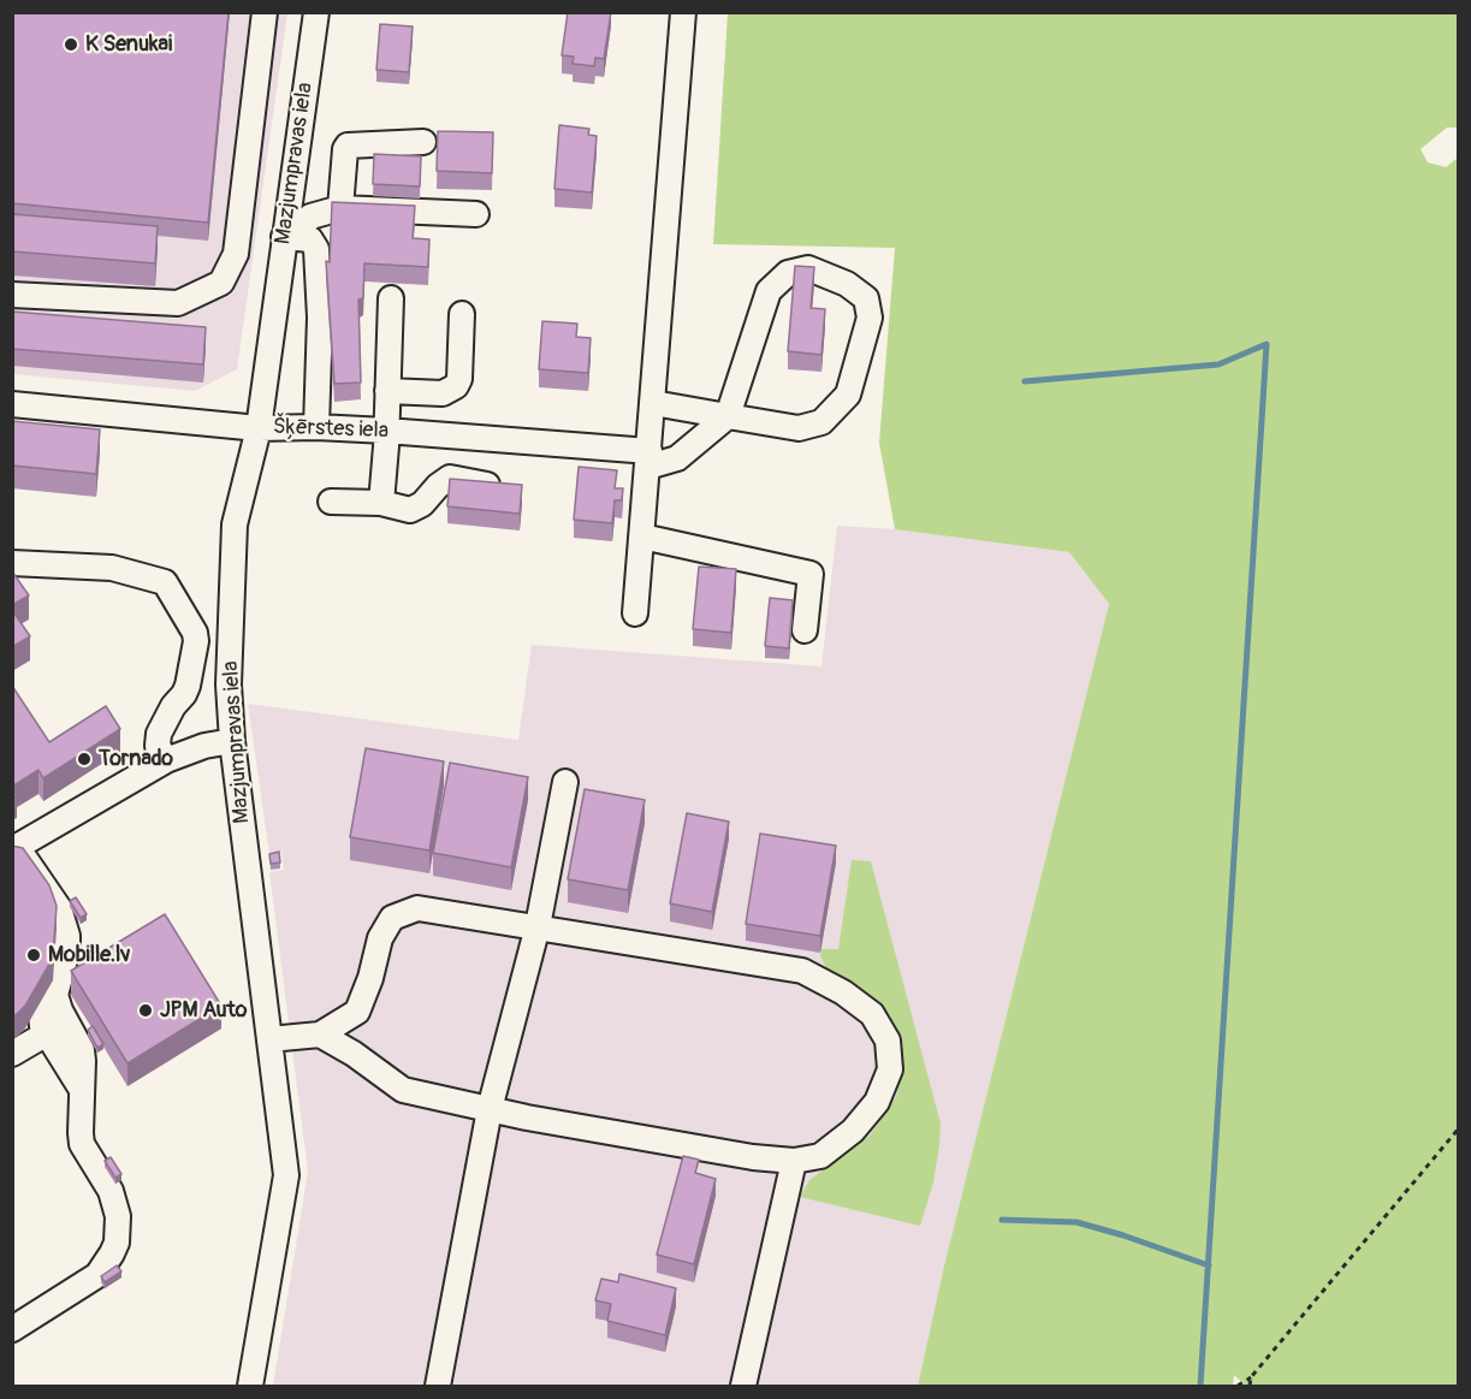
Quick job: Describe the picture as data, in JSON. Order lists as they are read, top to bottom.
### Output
{
  "streets": {
    "street": ["Mazjumpravas iela", "Šķērstes iela"]
  },
  "crossings": [
    ["Mazjumpravas iela", "Šķērstes iela"]
  ],
  "places": [
    "K Senukai",
    "Tornado",
    "Mobille.lv",
    "JPM Auto"
  ]
}
